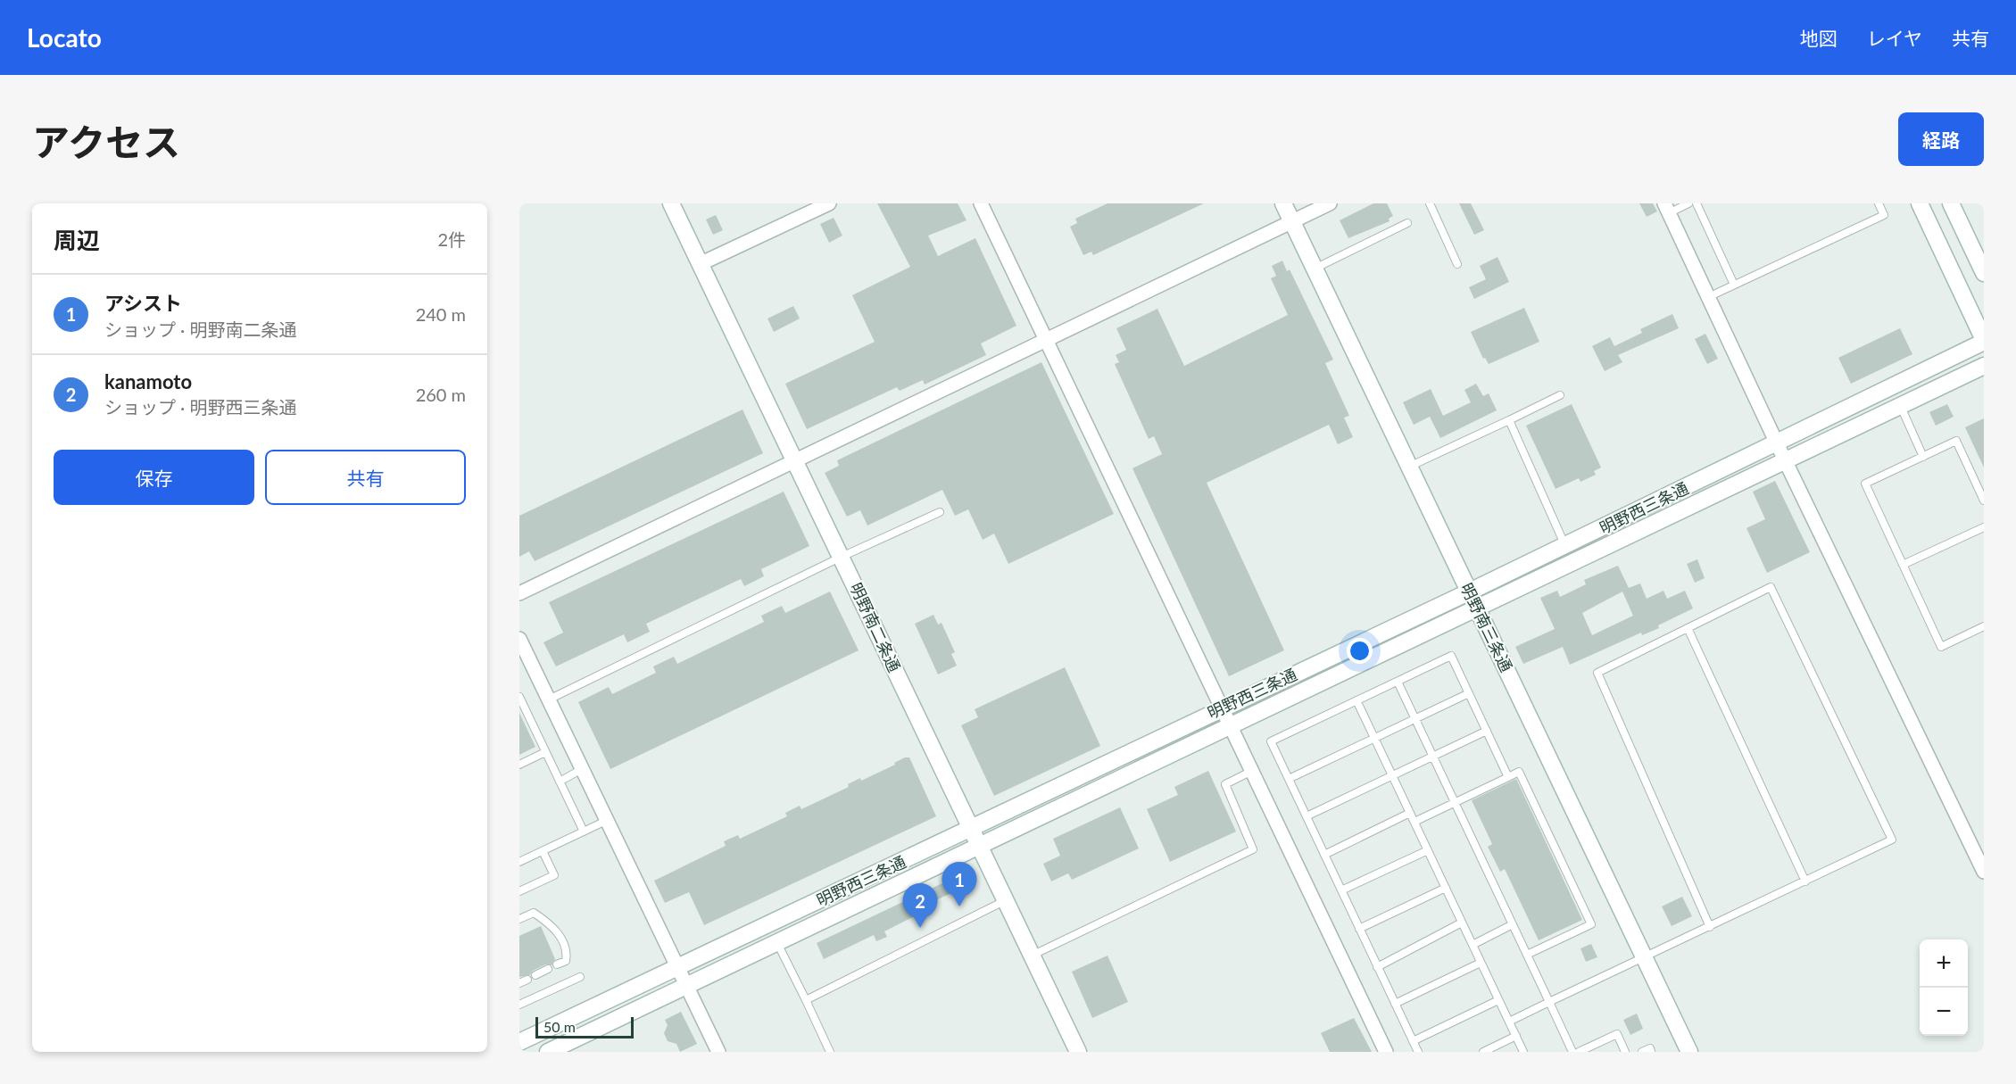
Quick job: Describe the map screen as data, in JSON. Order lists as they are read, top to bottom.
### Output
{
  "streets": {
    "street": ["明野西三条通", "明野南二条通", "明野南三条通"]
  },
  "crossings": [
    ["明野西三条通", "明野南二条通"],
    ["明野西三条通", "明野南三条通"]
  ],
  "scale_bar": "50 m",
  "page": {
    "header": "Locato",
    "nav": ["地図", "レイヤ", "共有"],
    "title": "アクセス",
    "buttons": [
      "経路",
      ["保存", "共有"]
    ],
    "heading": ["周辺", "2件"],
    "list": [
      {
        "mark": "1",
        "name": "アシスト",
        "note": "ショップ · 明野南二条通",
        "value": "240 m"
      },
      {
        "mark": "2",
        "name": "kanamoto",
        "note": "ショップ · 明野西三条通",
        "value": "260 m"
      }
    ],
    "pins": ["1", "2"],
    "map_buttons": ["+", "−"],
    "scale": "50 m"
  }
}
